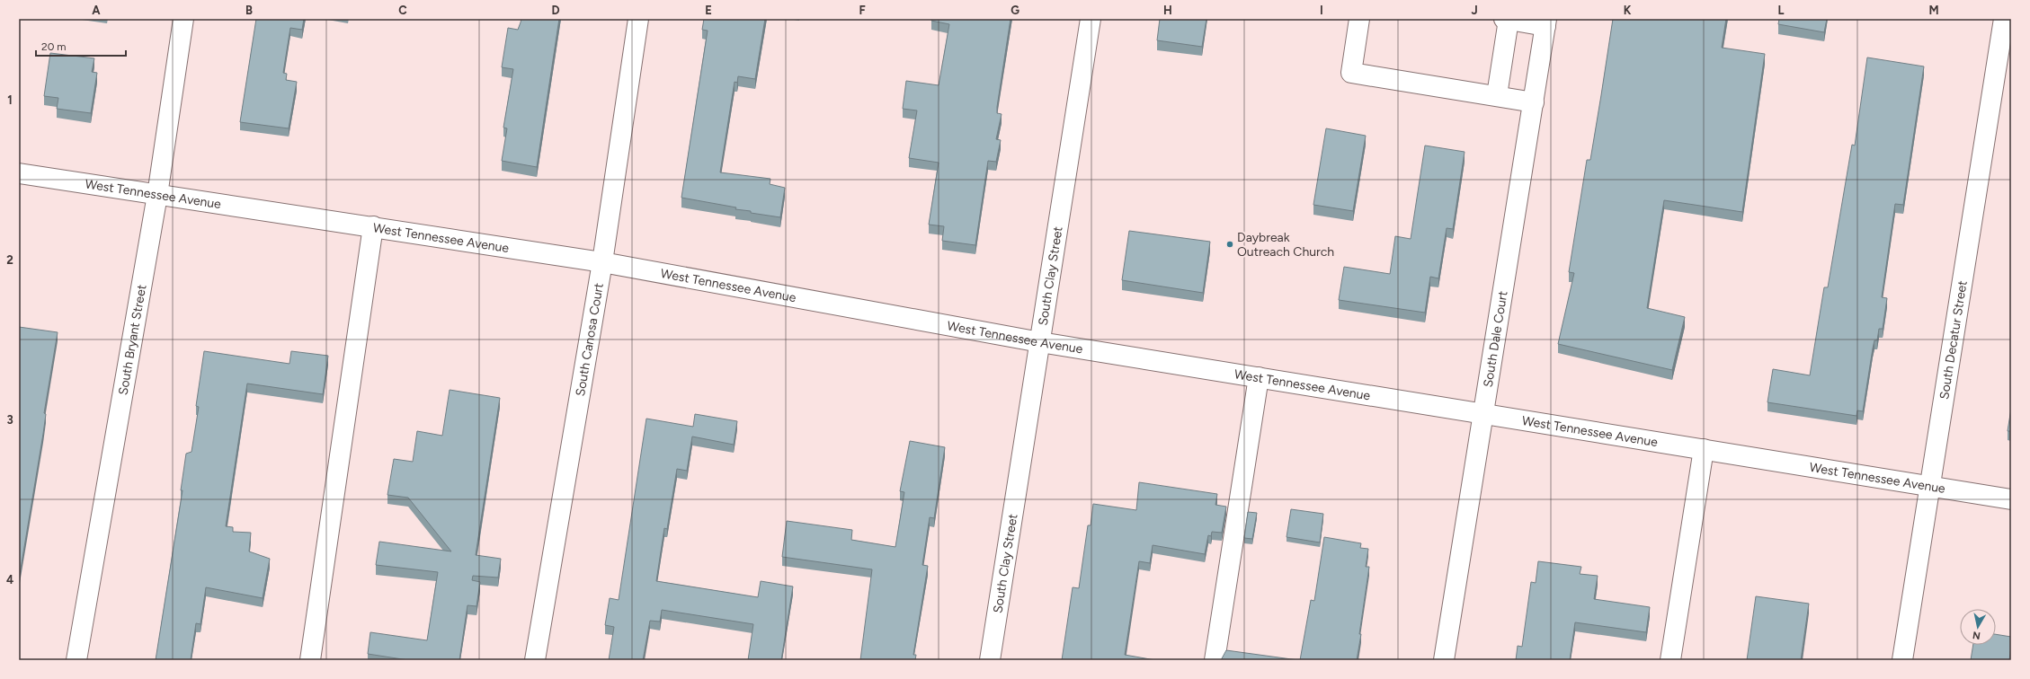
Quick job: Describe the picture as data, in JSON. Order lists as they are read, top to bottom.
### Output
{
  "streets": {
    "street": [
      "West Tennessee Avenue",
      "South Clay Street",
      "South Bryant Street",
      "South Canosa Court",
      "South Dale Court",
      "South Decatur Street"
    ]
  },
  "crossings": [
    ["West Tennessee Avenue", "South Clay Street"],
    ["West Tennessee Avenue", "South Bryant Street"],
    ["West Tennessee Avenue", "South Canosa Court"],
    ["West Tennessee Avenue", "South Dale Court"],
    ["West Tennessee Avenue", "South Decatur Street"]
  ],
  "places": ["Daybreak Outreach Church"],
  "scale_bar": "20 m",
  "north": "bottom",
  "grid": {
    "columns": [
      "A",
      "B",
      "C",
      "D",
      "E",
      "F",
      "G",
      "H",
      "I",
      "J",
      "K",
      "L",
      "M"
    ],
    "rows": [
      "1",
      "2",
      "3",
      "4"
    ]
  }
}
